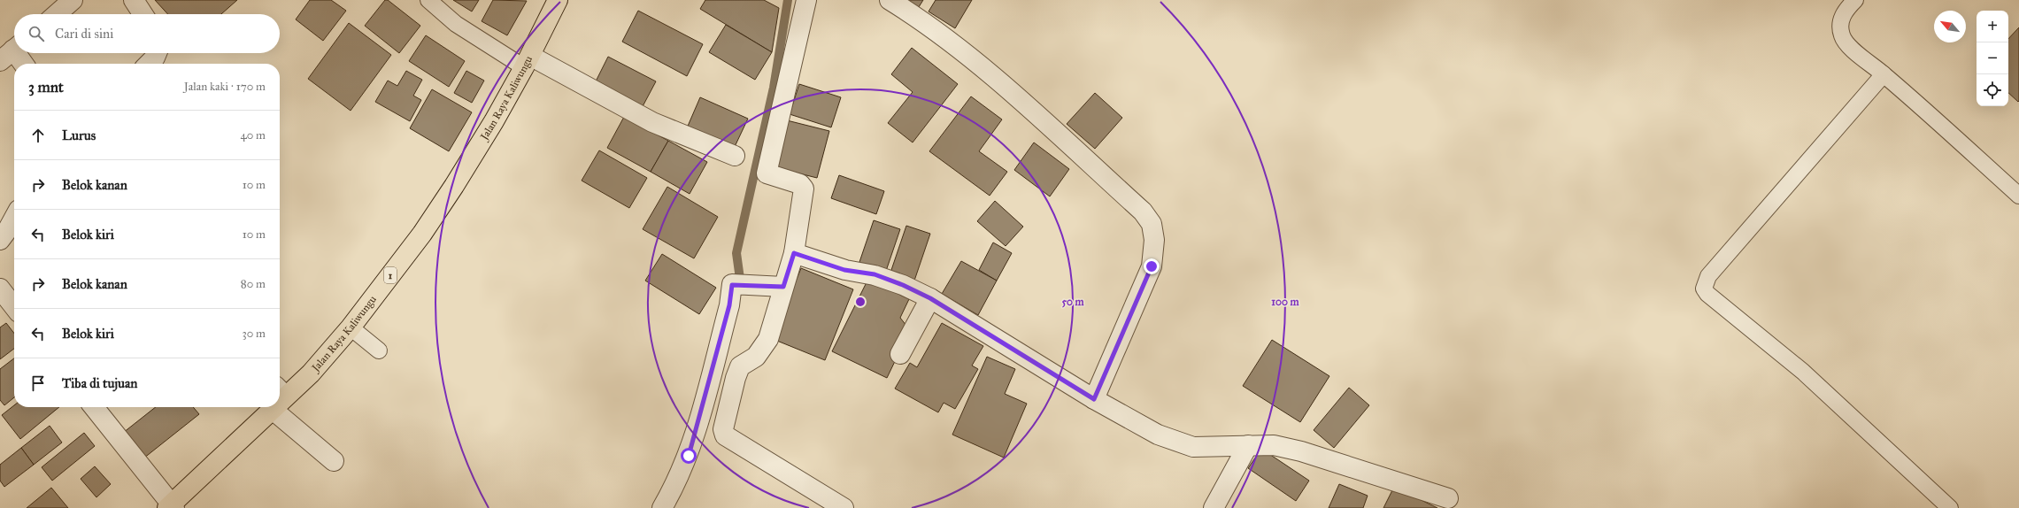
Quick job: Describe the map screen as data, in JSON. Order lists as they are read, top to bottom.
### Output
{
  "streets": {
    "main road": ["Jalan Raya Kaliwungu", "1"]
  },
  "north": "top left",
  "page": {
    "map_buttons": ["+", "−"],
    "search": "Cari di sini",
    "heading": ["3 mnt", "Jalan kaki · 170 m"],
    "list": [
      ["Lurus", "40 m"],
      ["Belok kanan", "10 m"],
      ["Belok kiri", "10 m"],
      ["Belok kanan", "80 m"],
      ["Belok kiri", "30 m"],
      "Tiba di tujuan"
    ]
  },
  "rings": ["50 m", "100 m"]
}
